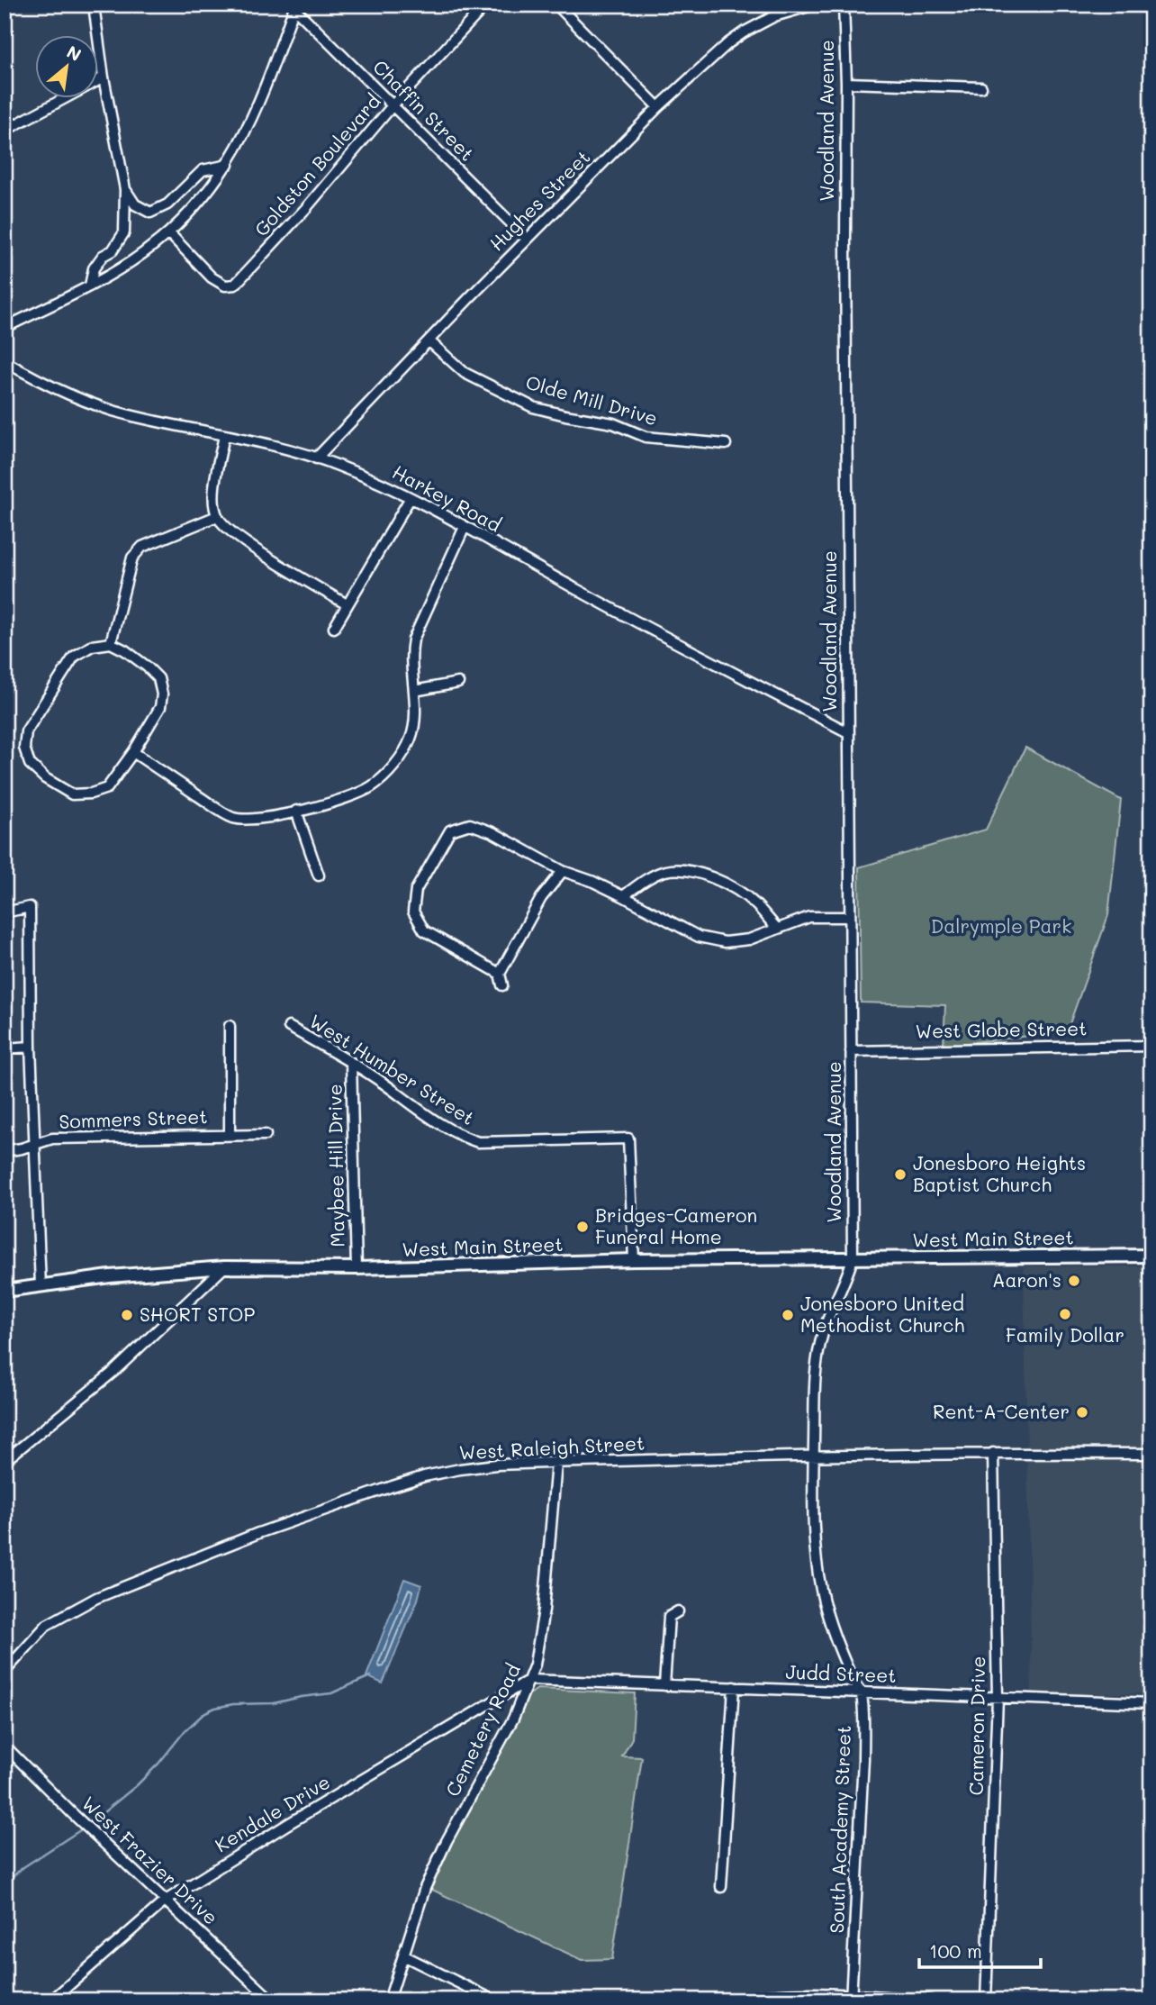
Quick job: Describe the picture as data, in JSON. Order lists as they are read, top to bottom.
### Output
{
  "streets": {
    "main road": ["West Main Street"],
    "street": [
      "Chaffin Street",
      "Woodland Avenue",
      "Goldston Boulevard",
      "Hughes Street",
      "Olde Mill Drive",
      "Harkey Road",
      "West Globe Street",
      "West Humber Street",
      "Sommers Street",
      "Maybee Hill Drive",
      "West Raleigh Street",
      "Judd Street",
      "Cameron Drive",
      "Cemetery Road",
      "Kendale Drive",
      "South Academy Street",
      "West Frazier Drive"
    ]
  },
  "crossings": [
    ["Chaffin Street", "Goldston Boulevard"],
    ["Chaffin Street", "Hughes Street"],
    ["Woodland Avenue", "Harkey Road"],
    ["Woodland Avenue", "West Globe Street"],
    ["Woodland Avenue", "West Main Street"],
    ["Woodland Avenue", "South Academy Street"],
    ["Hughes Street", "Olde Mill Drive"],
    ["Hughes Street", "Harkey Road"],
    ["West Humber Street", "Maybee Hill Drive"],
    ["West Humber Street", "West Main Street"],
    ["Maybee Hill Drive", "West Main Street"],
    ["West Main Street", "South Academy Street"],
    ["West Raleigh Street", "Cameron Drive"],
    ["West Raleigh Street", "Cemetery Road"],
    ["West Raleigh Street", "South Academy Street"],
    ["Judd Street", "Cameron Drive"],
    ["Judd Street", "Cemetery Road"],
    ["Judd Street", "Kendale Drive"],
    ["Judd Street", "South Academy Street"],
    ["Cemetery Road", "Kendale Drive"],
    ["Kendale Drive", "West Frazier Drive"]
  ],
  "parks": ["Dalrymple Park"],
  "places": [
    "Jonesboro Heights Baptist Church",
    "Bridges-Cameron Funeral Home",
    "Aaron's",
    "Family Dollar",
    "SHORT STOP",
    "Jonesboro United Methodist Church",
    "Rent-A-Center"
  ],
  "scale_bar": "100 m",
  "north": "top right"
}
